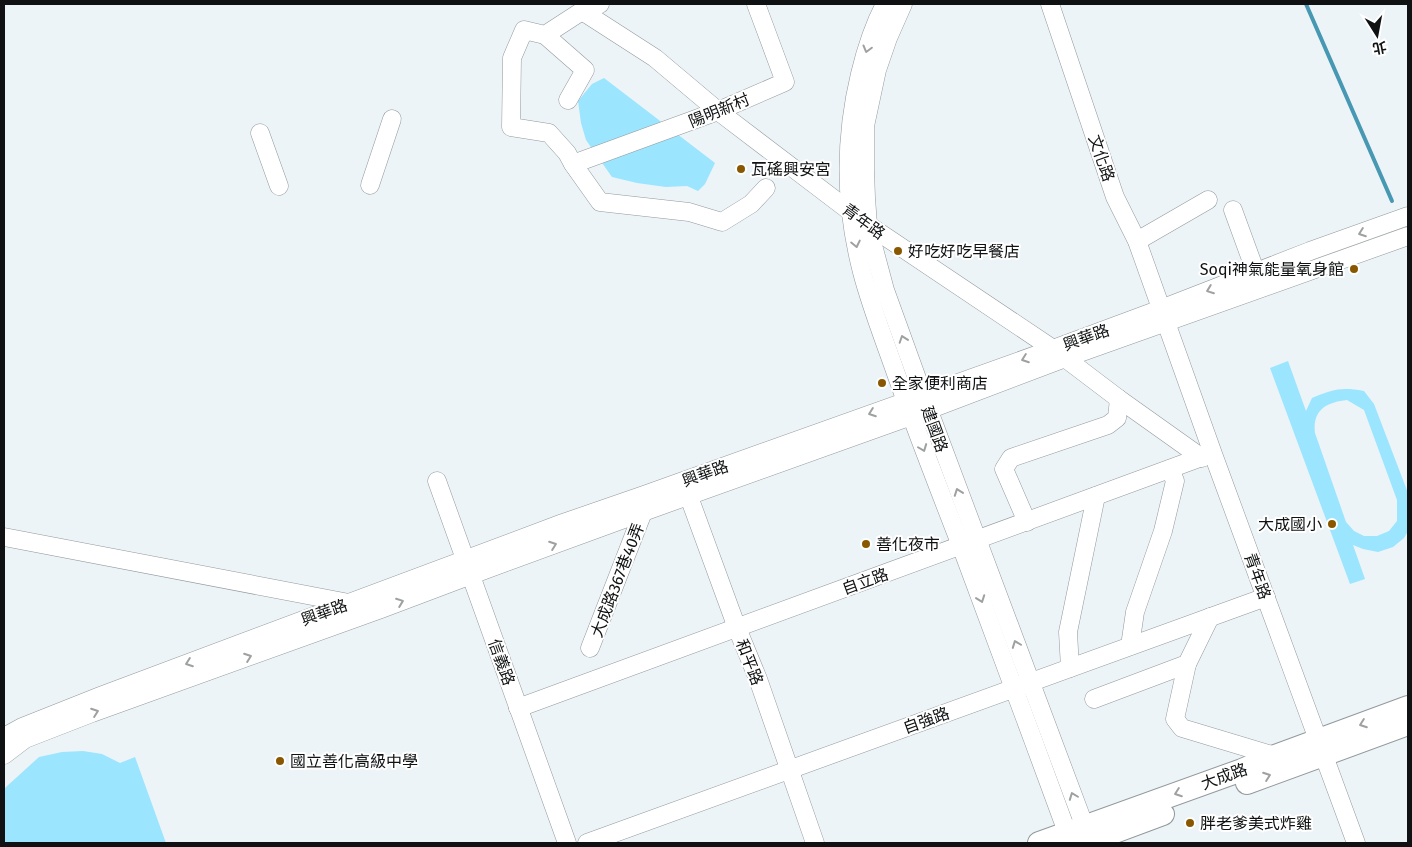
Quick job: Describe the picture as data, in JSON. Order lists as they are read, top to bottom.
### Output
{
  "streets": {
    "main road": ["大成路"],
    "street": [
      "陽明新村",
      "文化路",
      "青年路",
      "興華路",
      "建國路",
      "大成路367巷40弄",
      "自立路",
      "信義路",
      "和平路",
      "自強路"
    ]
  },
  "crossings": [
    ["陽明新村", "青年路"],
    ["文化路", "青年路"],
    ["文化路", "興華路"],
    ["青年路", "興華路"],
    ["青年路", "建國路"],
    ["青年路", "自立路"],
    ["青年路", "自強路"],
    ["青年路", "大成路"],
    ["興華路", "建國路"],
    ["興華路", "大成路367巷40弄"],
    ["興華路", "信義路"],
    ["興華路", "和平路"],
    ["建國路", "自立路"],
    ["建國路", "自強路"],
    ["建國路", "大成路"],
    ["自立路", "信義路"],
    ["自立路", "和平路"],
    ["和平路", "自強路"]
  ],
  "places": [
    "瓦磘興安宮",
    "好吃好吃早餐店",
    "Soqi神氣能量氧身館",
    "全家便利商店",
    "大成國小",
    "善化夜市",
    "國立善化高級中學",
    "胖老爹美式炸雞"
  ],
  "north": "bottom"
}
